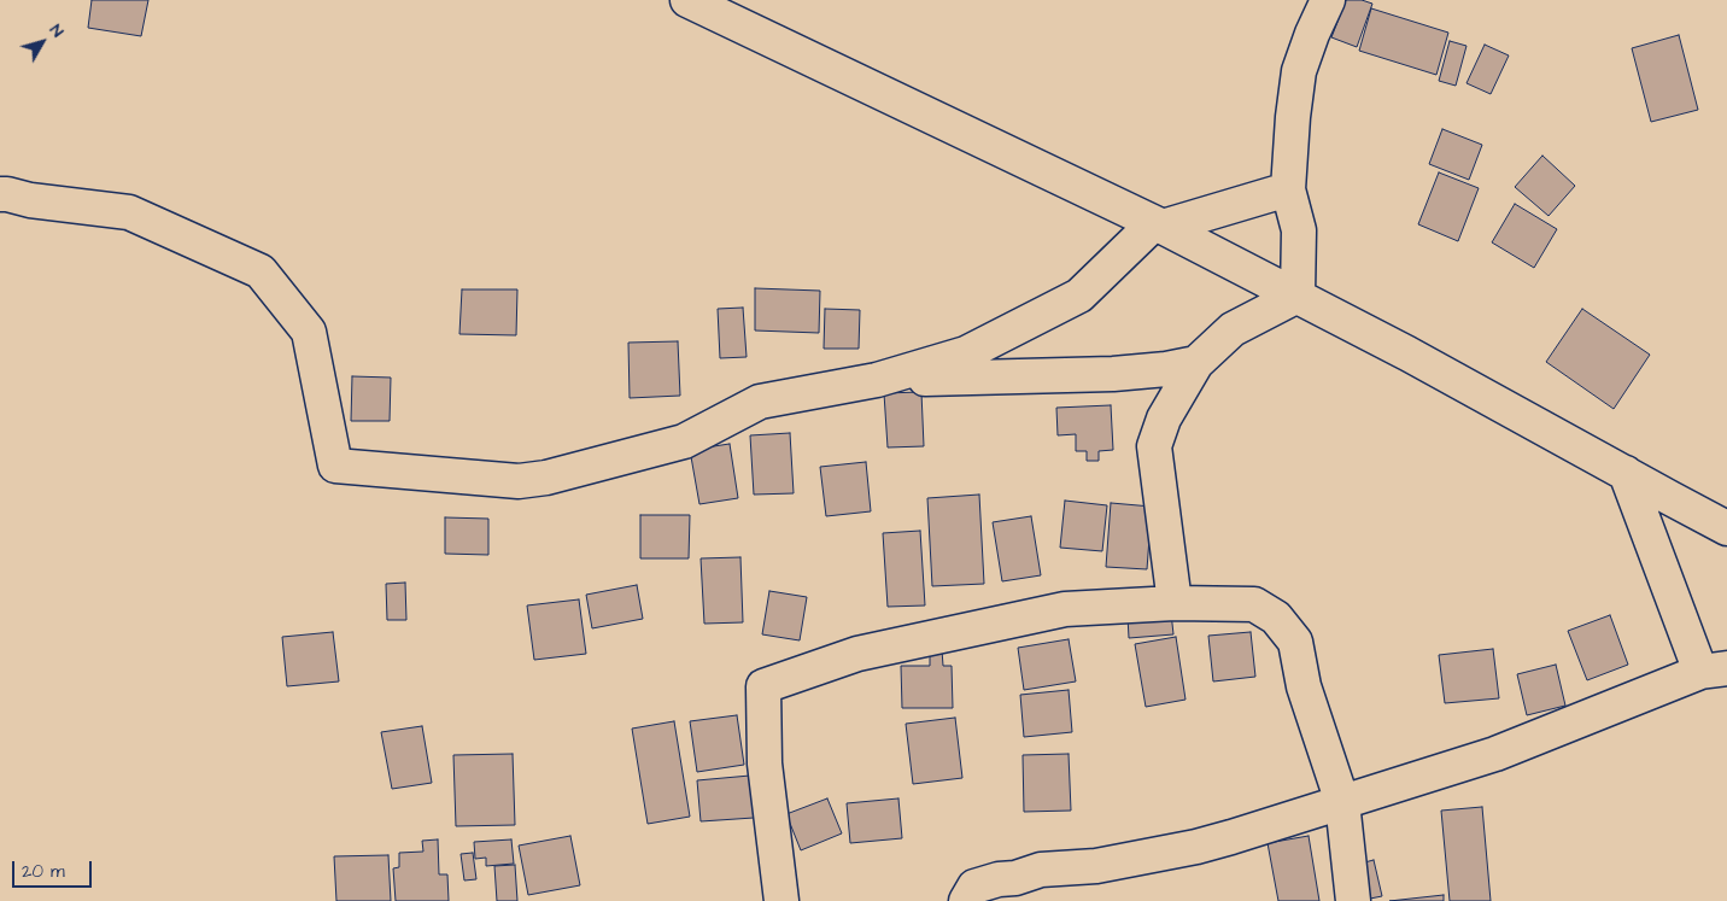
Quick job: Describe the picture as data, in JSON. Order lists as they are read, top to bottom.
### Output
{
  "scale_bar": "20 m",
  "north": "top right"
}
